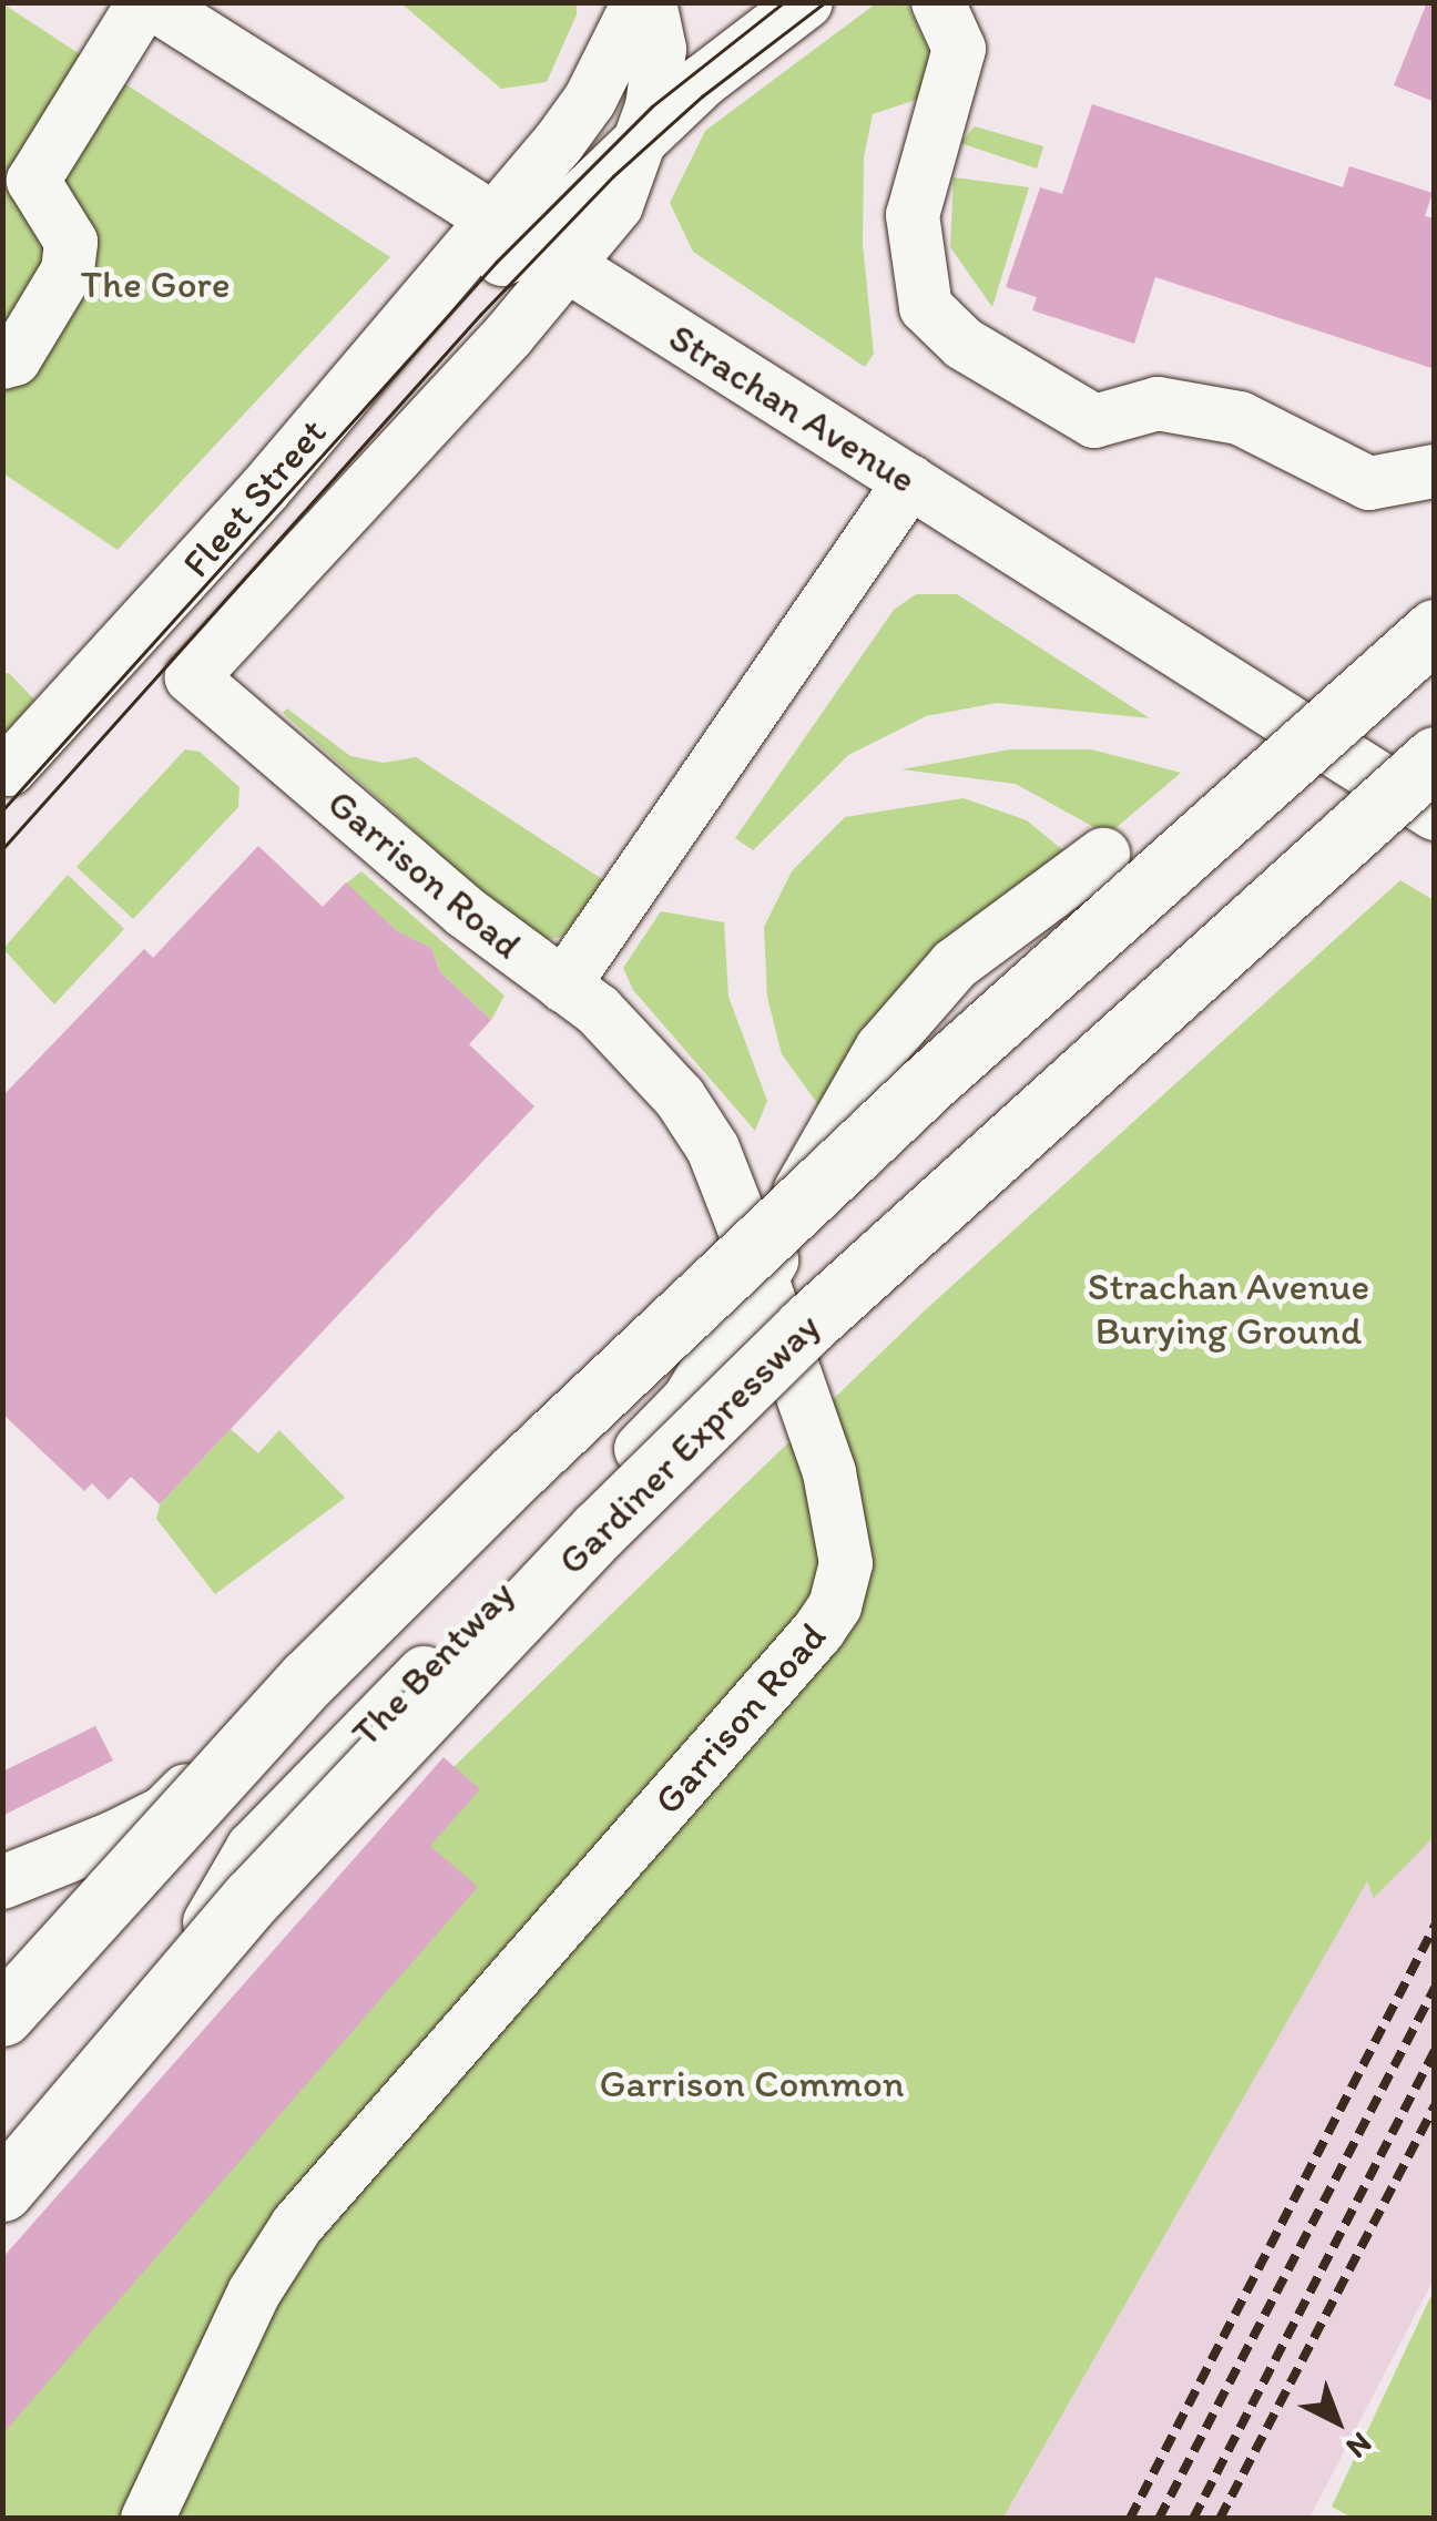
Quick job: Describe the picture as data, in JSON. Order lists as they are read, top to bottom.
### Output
{
  "streets": {
    "highway": ["Gardiner Expressway"],
    "street": [
      "Strachan Avenue",
      "Fleet Street",
      "Garrison Road",
      "The Bentway"
    ]
  },
  "crossings": [
    ["Strachan Avenue", "Fleet Street"],
    ["Fleet Street", "Garrison Road"],
    ["Garrison Road", "The Bentway"]
  ],
  "parks": ["The Gore", "Strachan Avenue Burying Ground", "Garrison Common"],
  "north": "bottom right"
}
